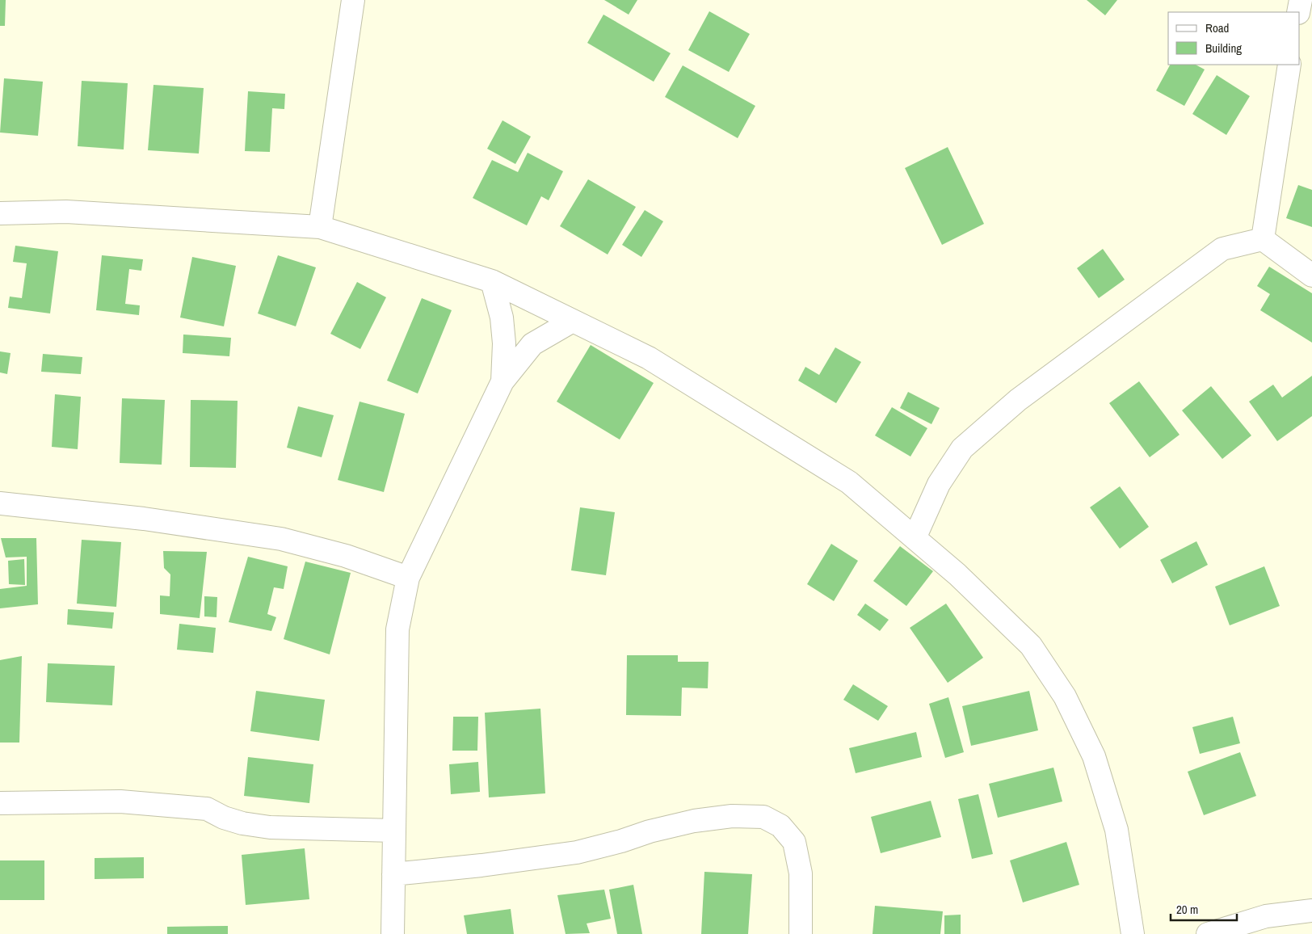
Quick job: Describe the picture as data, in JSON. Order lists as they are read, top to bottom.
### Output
{
  "legend": ["Road", "Building"],
  "scale_bar": "20 m"
}
